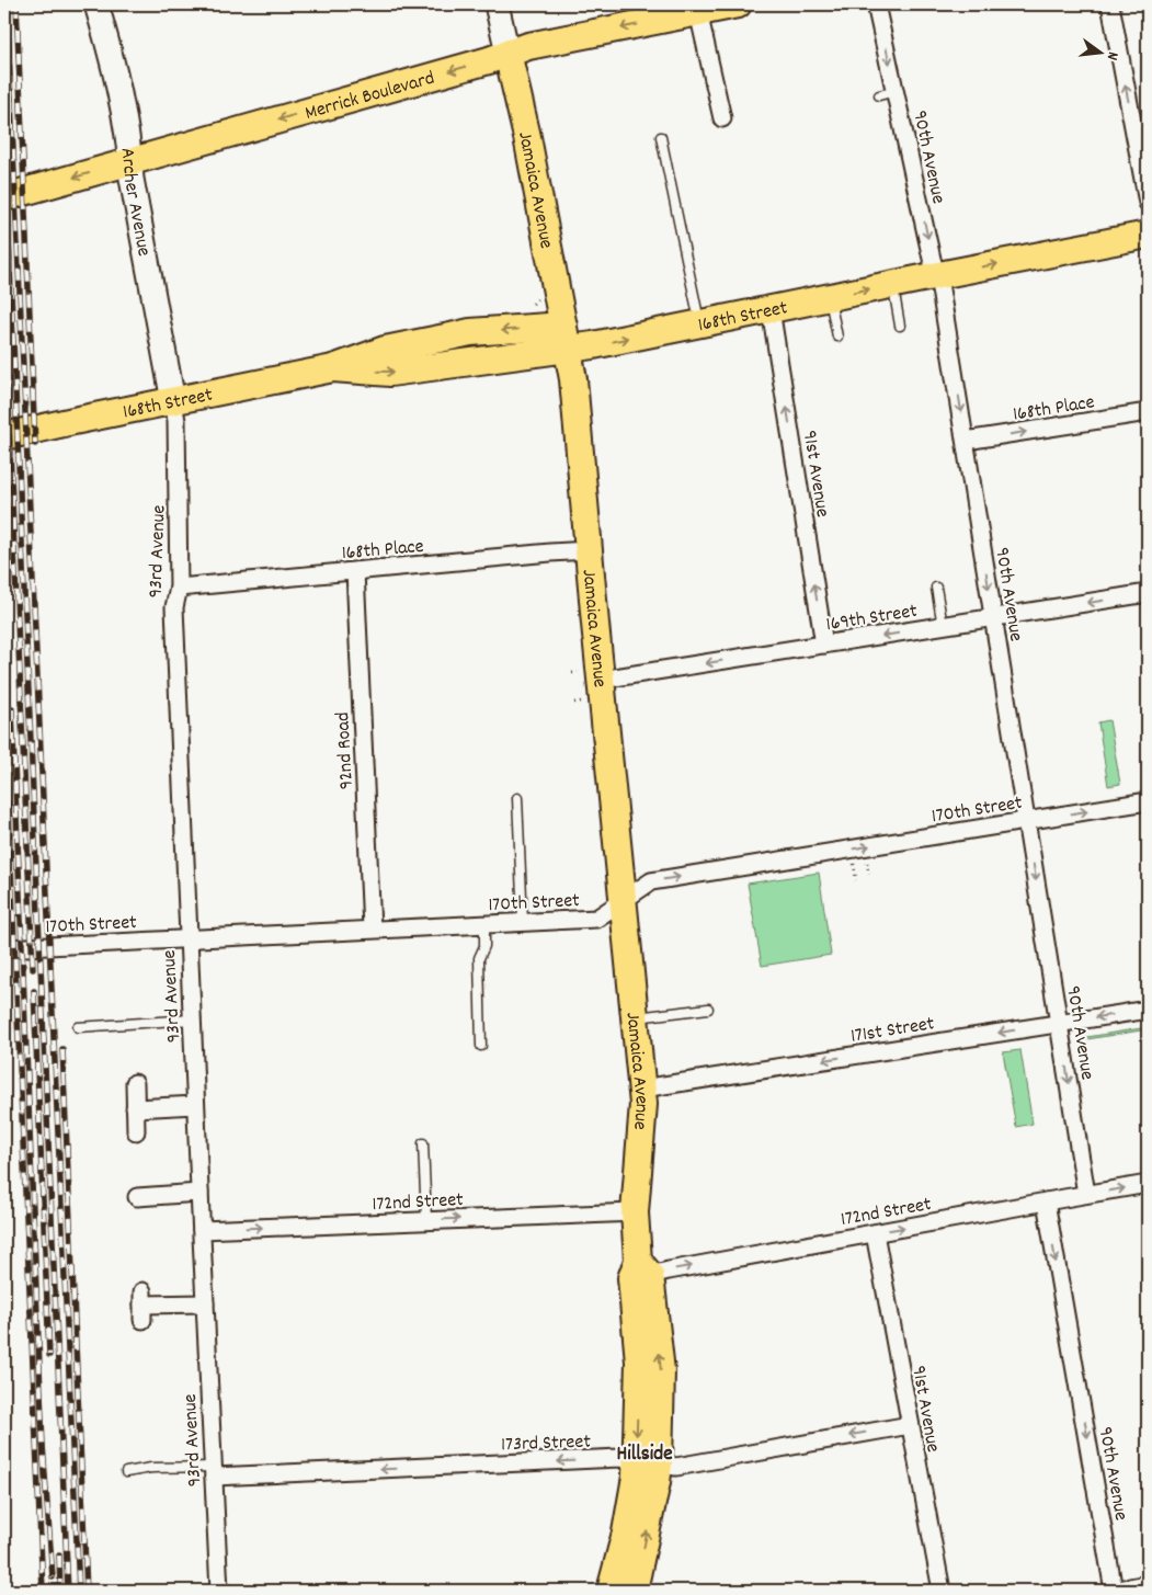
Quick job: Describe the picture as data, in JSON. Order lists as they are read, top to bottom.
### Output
{
  "streets": {
    "main road": ["Merrick Boulevard", "Jamaica Avenue", "168th Street"],
    "street": [
      "90th Avenue",
      "Archer Avenue",
      "168th Place",
      "91st Avenue",
      "93rd Avenue",
      "169th Street",
      "92nd Road",
      "170th Street",
      "171st Street",
      "172nd Street",
      "173rd Street"
    ]
  },
  "crossings": [
    ["Merrick Boulevard", "Jamaica Avenue"],
    ["Merrick Boulevard", "Archer Avenue"],
    ["90th Avenue", "168th Street"],
    ["90th Avenue", "168th Place"],
    ["90th Avenue", "169th Street"],
    ["90th Avenue", "170th Street"],
    ["90th Avenue", "171st Street"],
    ["90th Avenue", "172nd Street"],
    ["Jamaica Avenue", "168th Street"],
    ["Jamaica Avenue", "168th Place"],
    ["Jamaica Avenue", "169th Street"],
    ["Jamaica Avenue", "170th Street"],
    ["Jamaica Avenue", "171st Street"],
    ["Jamaica Avenue", "172nd Street"],
    ["Jamaica Avenue", "173rd Street"],
    ["Archer Avenue", "168th Street"],
    ["Archer Avenue", "93rd Avenue"],
    ["168th Street", "91st Avenue"],
    ["168th Street", "93rd Avenue"],
    ["168th Place", "93rd Avenue"],
    ["168th Place", "92nd Road"],
    ["91st Avenue", "169th Street"],
    ["91st Avenue", "172nd Street"],
    ["91st Avenue", "173rd Street"],
    ["93rd Avenue", "170th Street"],
    ["93rd Avenue", "172nd Street"],
    ["93rd Avenue", "173rd Street"],
    ["92nd Road", "170th Street"]
  ],
  "one_way": [
    "Merrick Boulevard",
    "90th Avenue",
    "91st Avenue",
    "169th Street",
    "170th Street",
    "171st Street",
    "172nd Street",
    "173rd Street"
  ],
  "districts": ["Hillside"],
  "north": "right"
}
